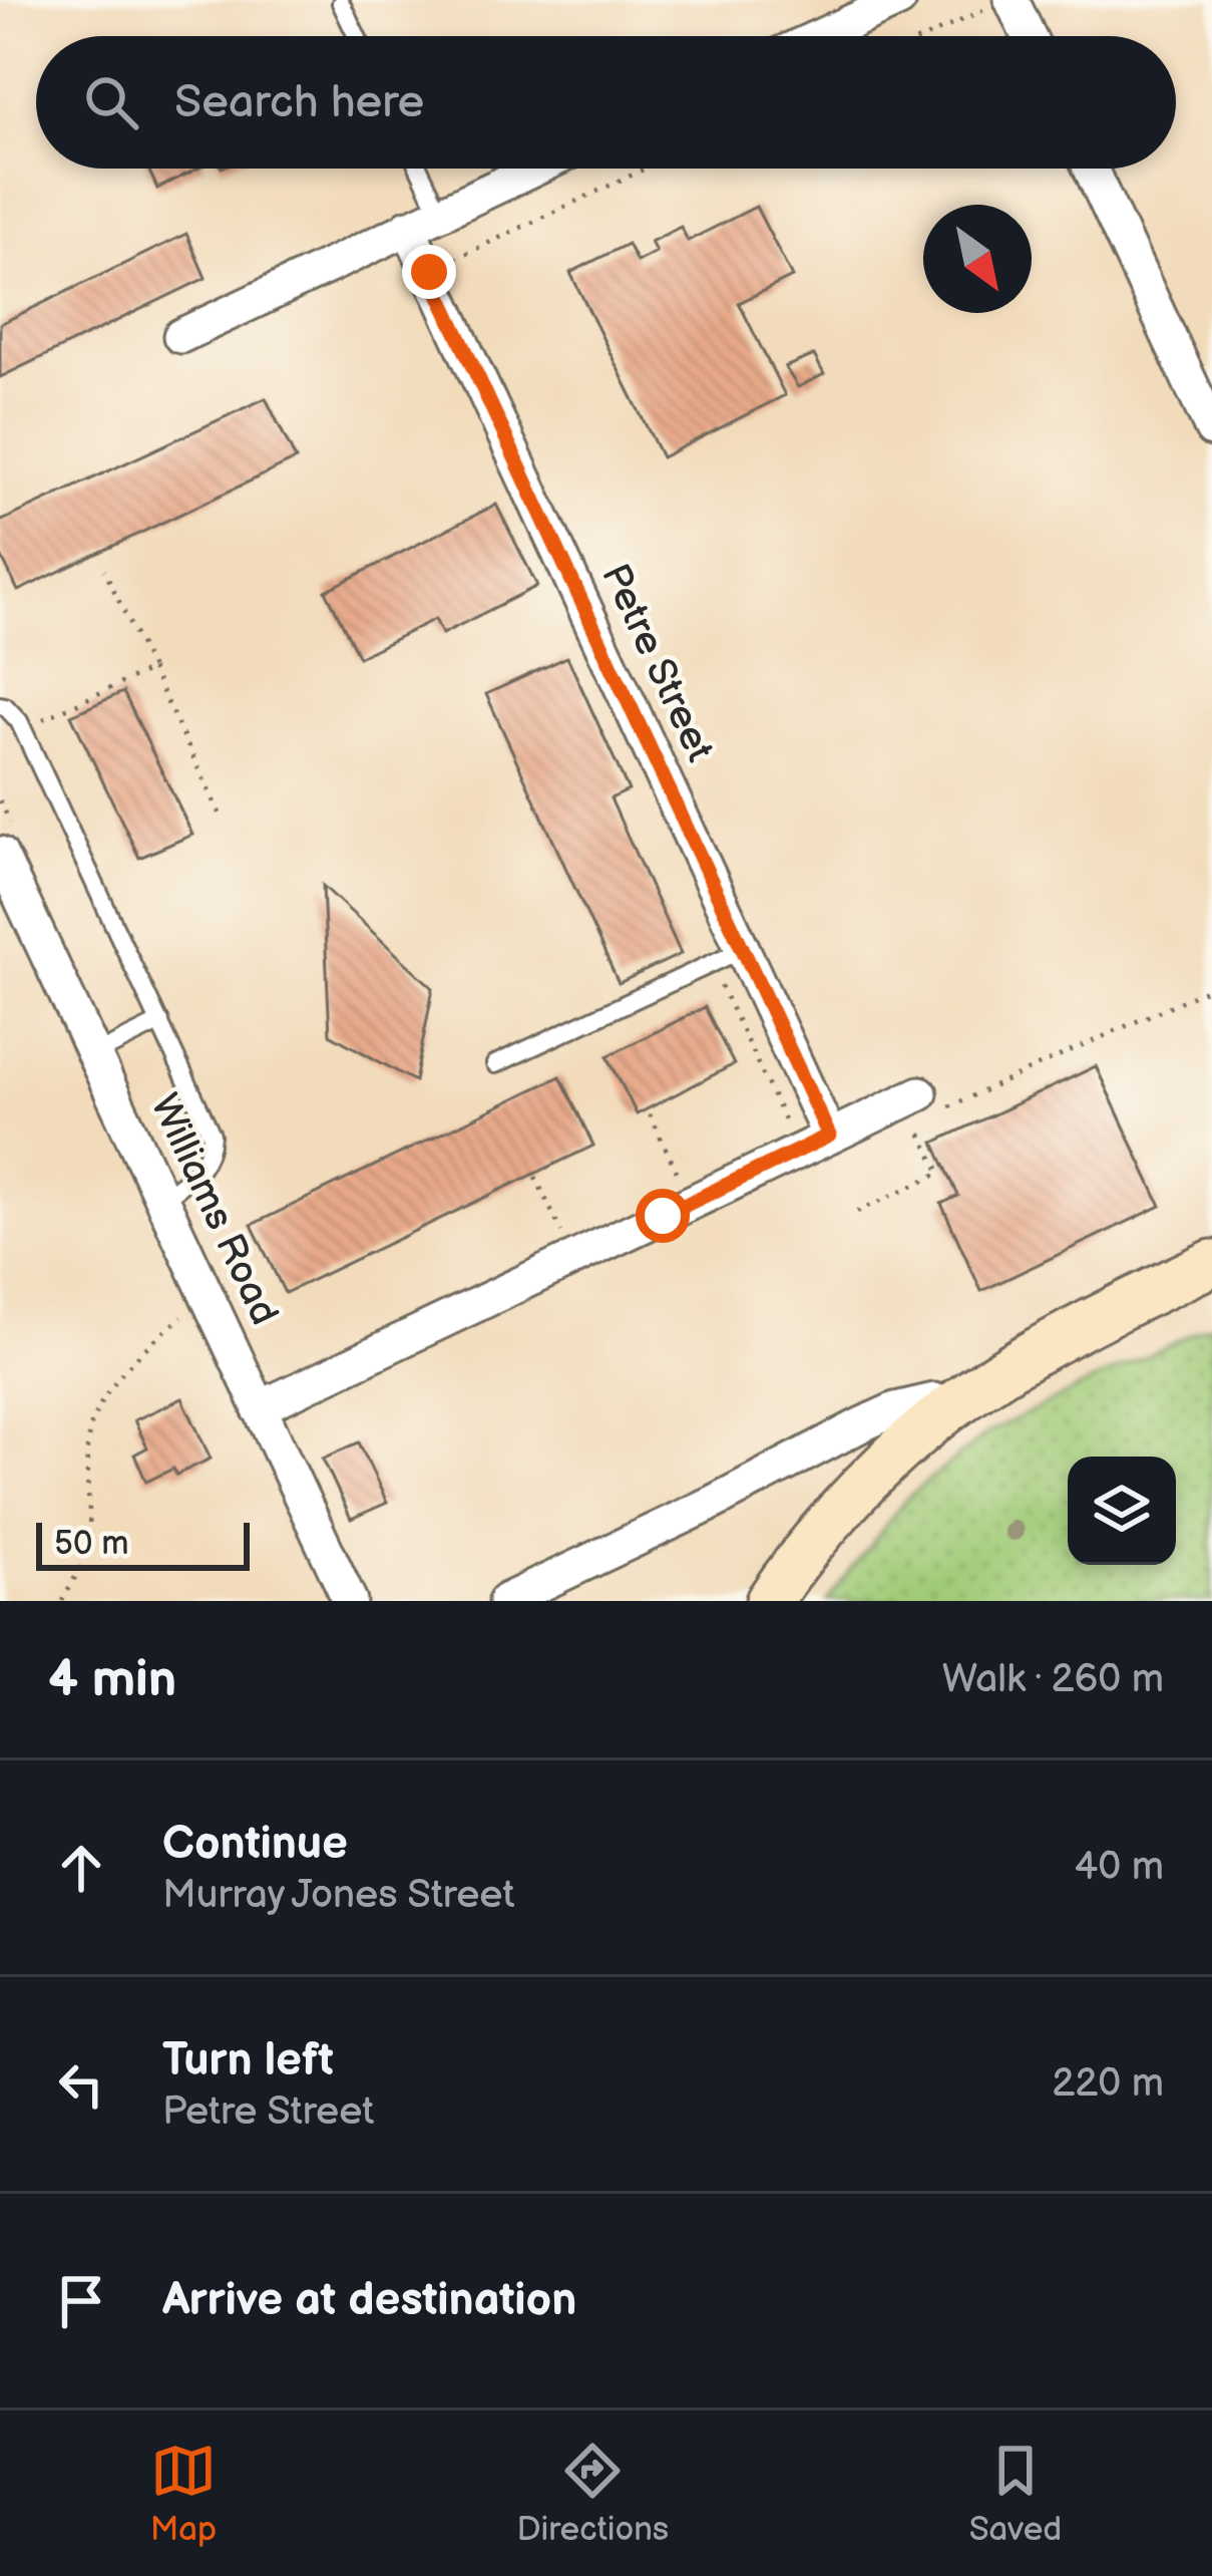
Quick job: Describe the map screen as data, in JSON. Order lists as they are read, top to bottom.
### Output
{
  "streets": {
    "street": ["Petre Street", "Williams Road"]
  },
  "scale_bar": "50 m",
  "north": "bottom right",
  "page": {
    "search": "Search here",
    "scale": "50 m",
    "heading": ["4 min", "Walk · 260 m"],
    "list": [
      ["Continue", "Murray Jones Street", "40 m"],
      ["Turn left", "Petre Street", "220 m"],
      "Arrive at destination"
    ],
    "nav": ["Map", "Directions", "Saved"]
  }
}
